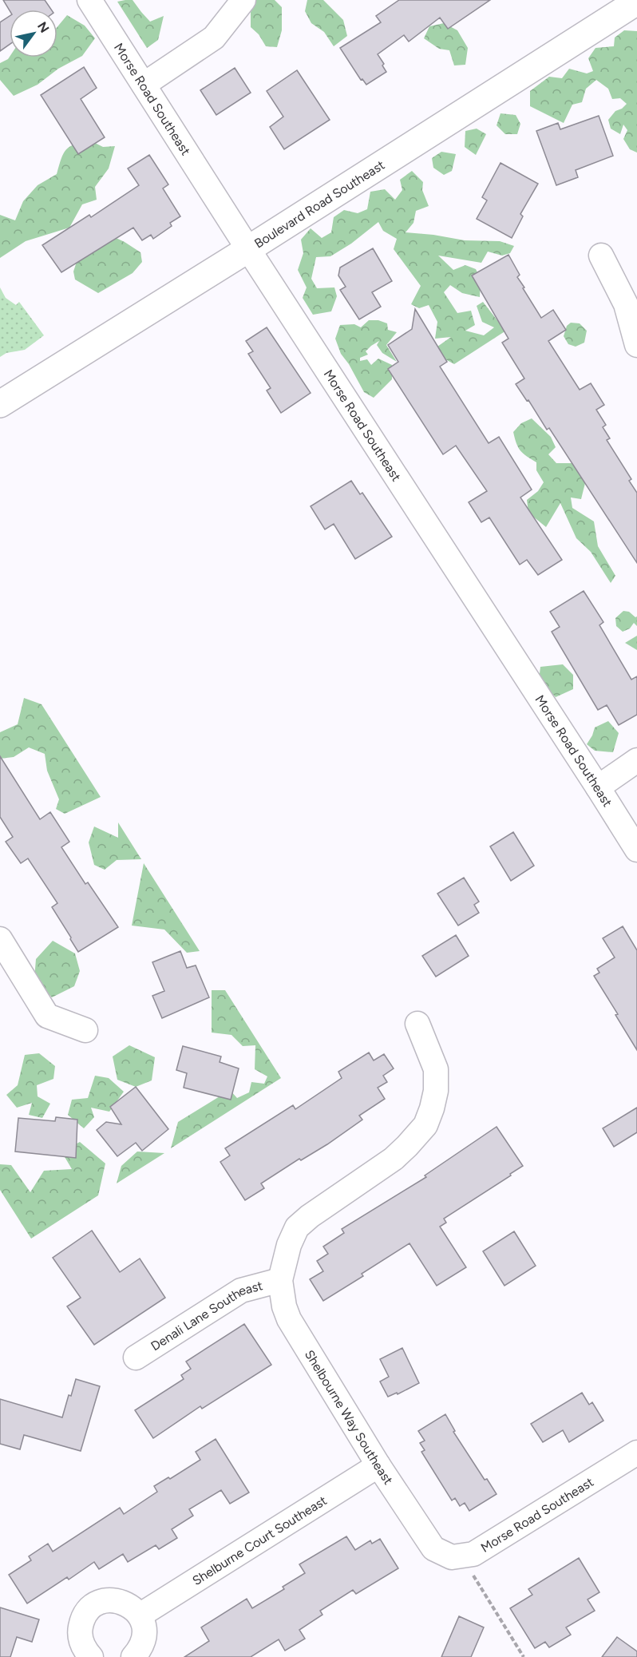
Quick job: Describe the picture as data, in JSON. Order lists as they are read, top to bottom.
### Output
{
  "streets": {
    "street": [
      "Morse Road Southeast",
      "Boulevard Road Southeast",
      "Denali Lane Southeast",
      "Shelbourne Way Southeast",
      "Shelburne Court Southeast"
    ]
  },
  "crossings": [
    ["Morse Road Southeast", "Boulevard Road Southeast"],
    ["Morse Road Southeast", "Shelbourne Way Southeast"],
    ["Denali Lane Southeast", "Shelbourne Way Southeast"],
    ["Shelbourne Way Southeast", "Shelburne Court Southeast"]
  ],
  "north": "top right"
}
